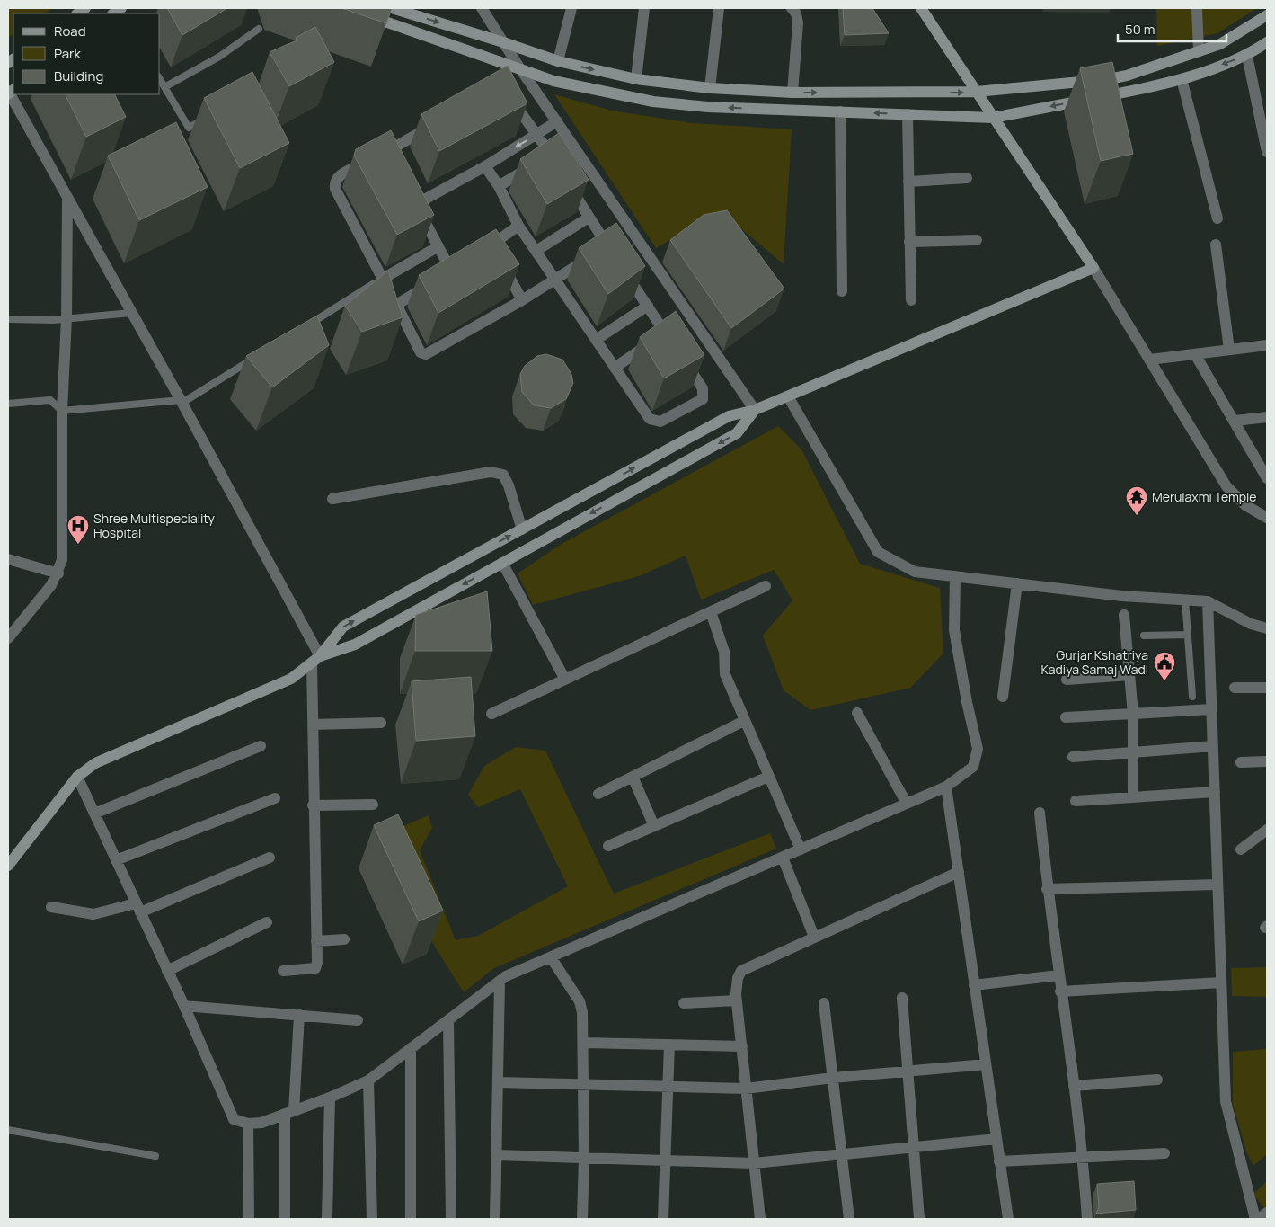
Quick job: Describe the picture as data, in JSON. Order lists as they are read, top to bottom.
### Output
{
  "places": {
    "temple": ["Merulaxmi Temple"],
    "hospital": ["Shree Multispeciality Hospital"],
    "public building": ["Gurjar Kshatriya Kadiya Samaj Wadi"]
  },
  "legend": ["Road", "Park", "Building"],
  "scale_bar": "50 m"
}
